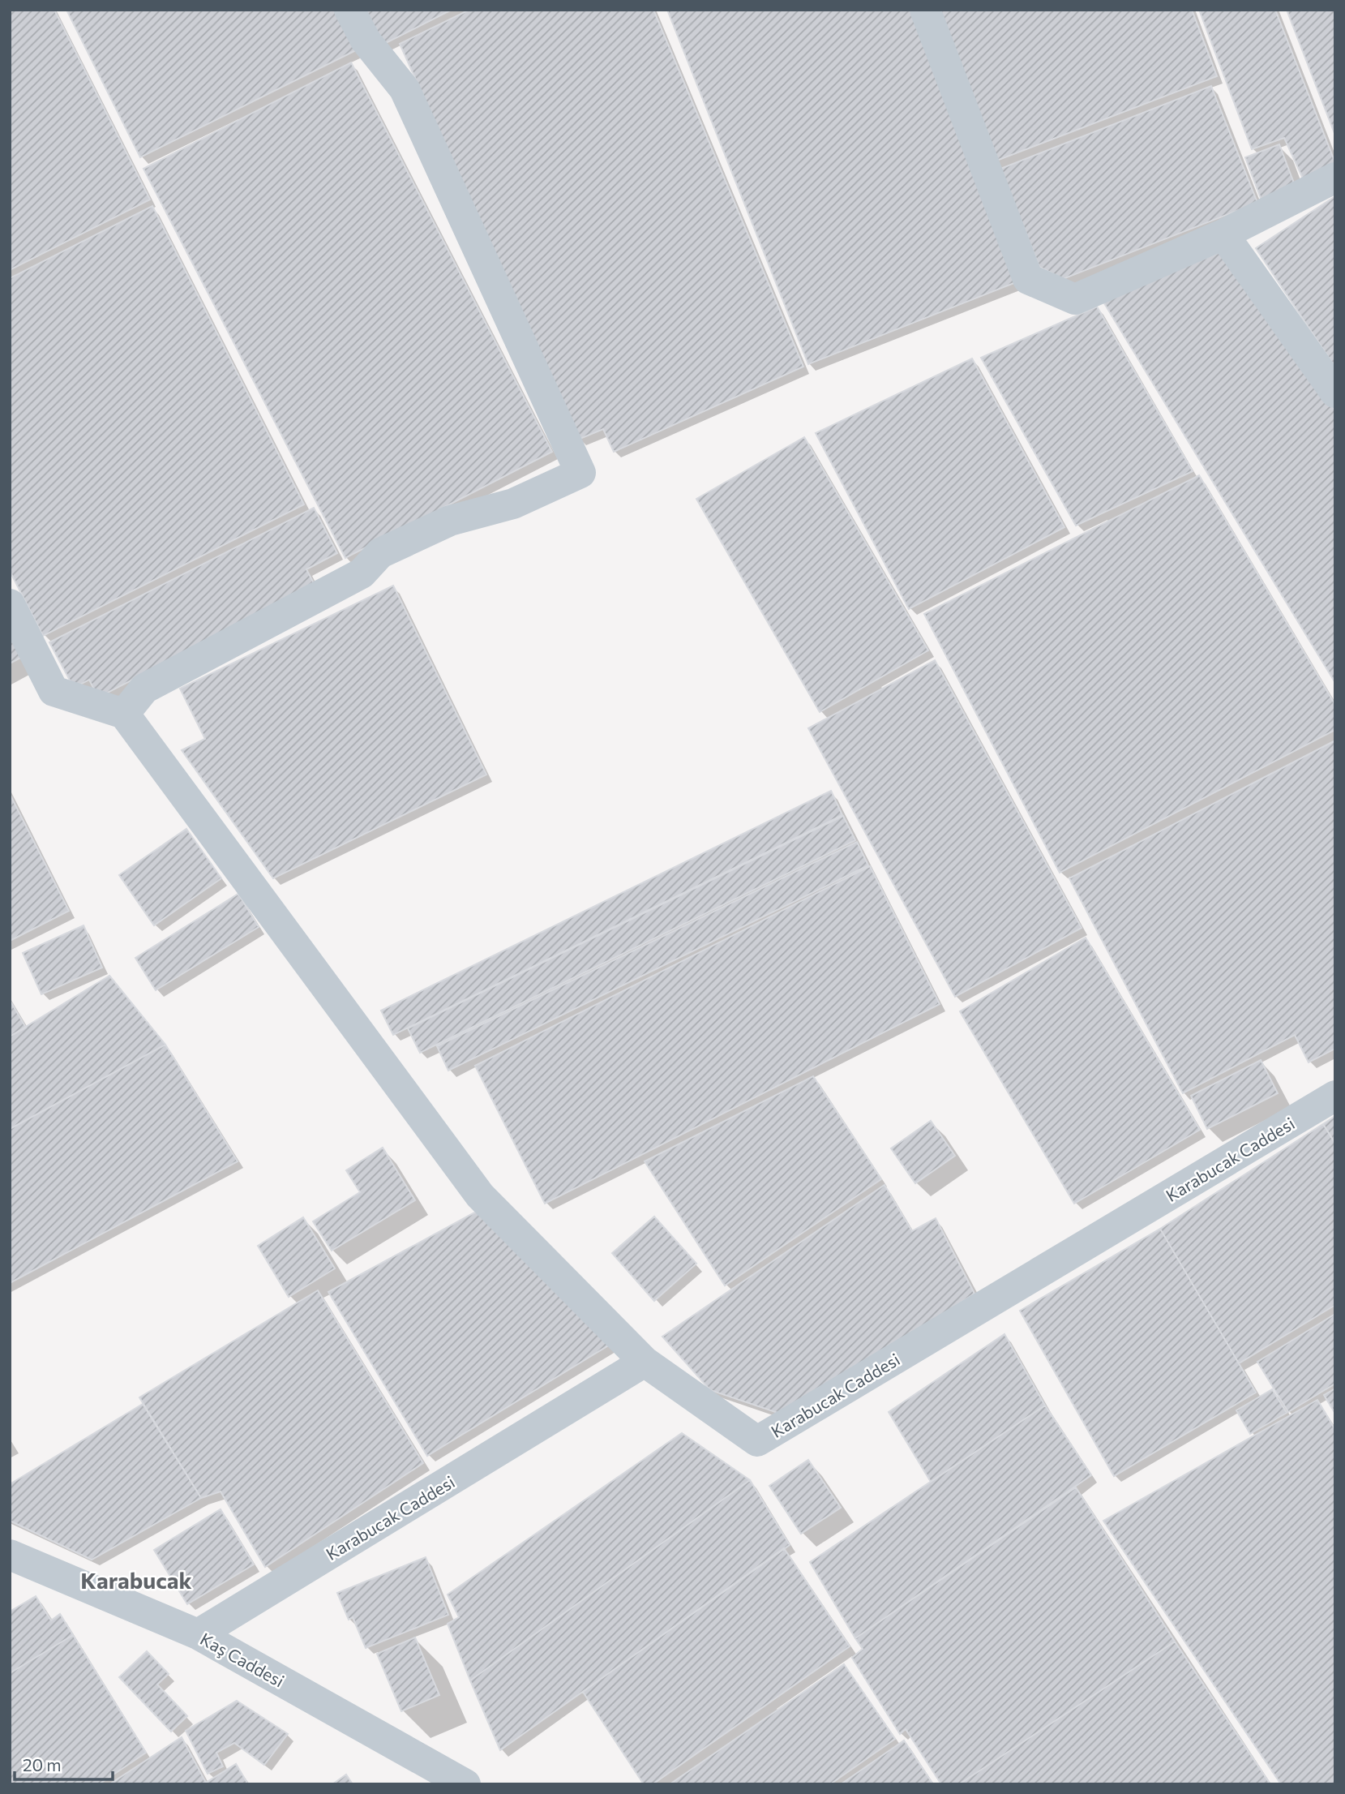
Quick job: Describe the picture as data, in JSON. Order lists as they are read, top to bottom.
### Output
{
  "streets": {
    "street": ["Karabucak Caddesi", "Kaş Caddesi"]
  },
  "crossings": [
    ["Karabucak Caddesi", "Kaş Caddesi"]
  ],
  "districts": ["Karabucak"],
  "scale_bar": "20 m"
}
